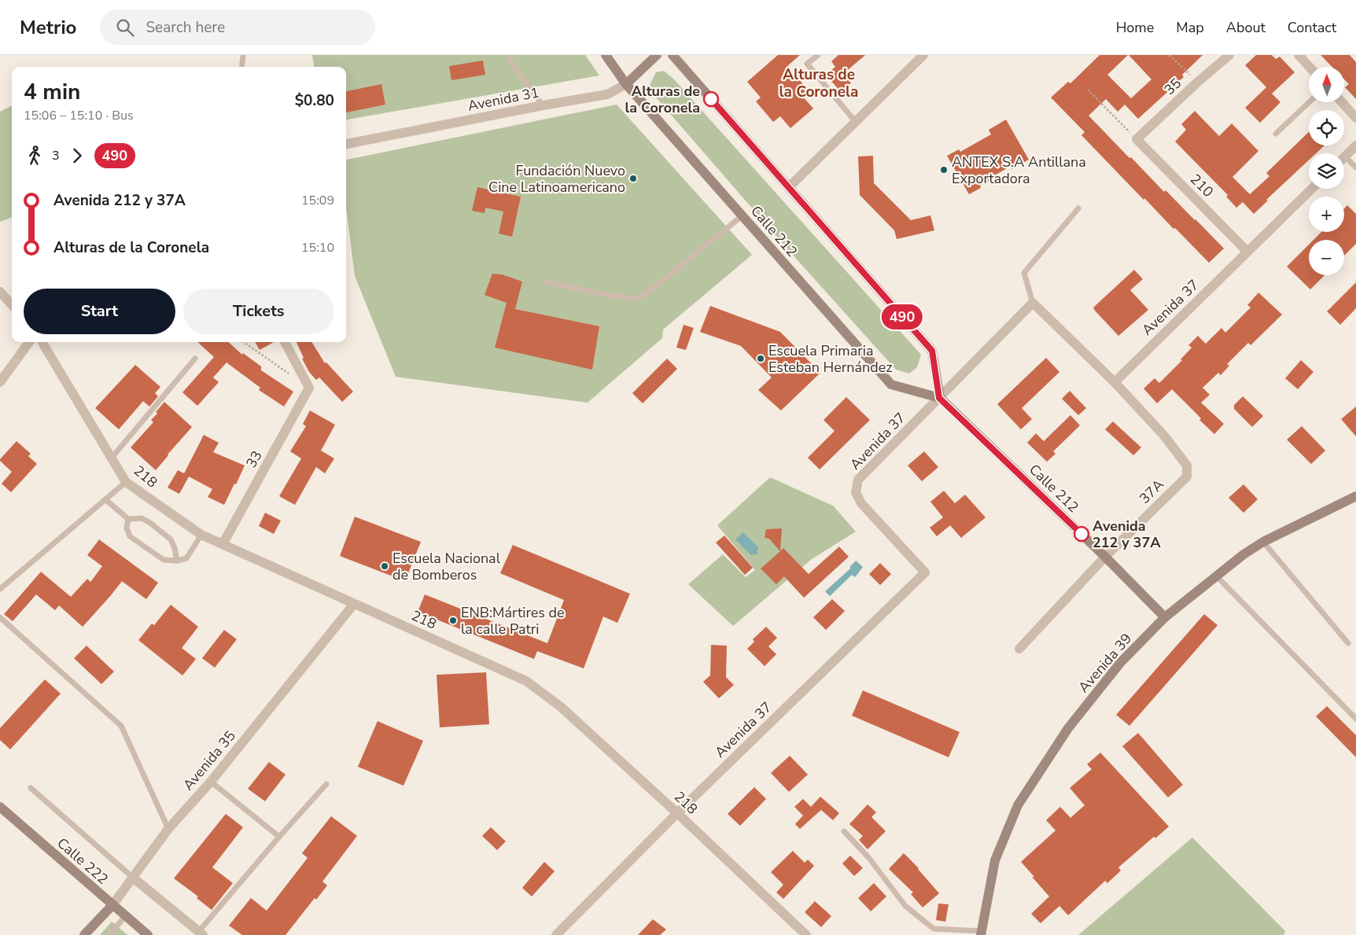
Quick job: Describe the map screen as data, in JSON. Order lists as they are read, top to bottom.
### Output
{
  "streets": {
    "street": [
      "35",
      "Avenida 31",
      "210",
      "Calle 212",
      "Avenida 37",
      "33",
      "218",
      "37A",
      "Avenida 39",
      "Avenida 35",
      "Calle 222"
    ]
  },
  "crossings": [
    ["35", "210"],
    ["Avenida 31", "Calle 212"],
    ["210", "Avenida 37"],
    ["Calle 212", "Avenida 37"],
    ["Calle 212", "37A"],
    ["Calle 212", "Avenida 39"],
    ["Avenida 37", "218"],
    ["Avenida 37", "37A"],
    ["33", "218"],
    ["218", "Avenida 35"],
    ["Avenida 35", "Calle 222"]
  ],
  "districts": ["Alturas de la Coronela"],
  "places": [
    "Alturas de la Coronela",
    "ANTEX S.A Antillana Exportadora",
    "Fundación Nuevo Cine Latinoamericano",
    "Escuela Primaria Esteban Hernández",
    "Avenida 212 y 37A",
    "Escuela Nacional de Bomberos",
    "ENB:Mártires de la calle Patri"
  ],
  "lines": ["bus line 490"],
  "north": "top",
  "page": {
    "header": "Metrio",
    "search": "Search here",
    "nav": [
      "Home",
      "Map",
      "About",
      "Contact"
    ],
    "on_map": "490",
    "map_buttons": ["+", "−"],
    "heading": ["4 min", "15:06 – 15:10 · Bus", "$0.80"],
    "legs": ["3", "490"],
    "list": [
      {
        "name": "Avenida 212 y 37A",
        "value": "15:09"
      },
      {
        "name": "Alturas de la Coronela",
        "value": "15:10"
      }
    ],
    "buttons": ["Start", "Tickets"]
  }
}
